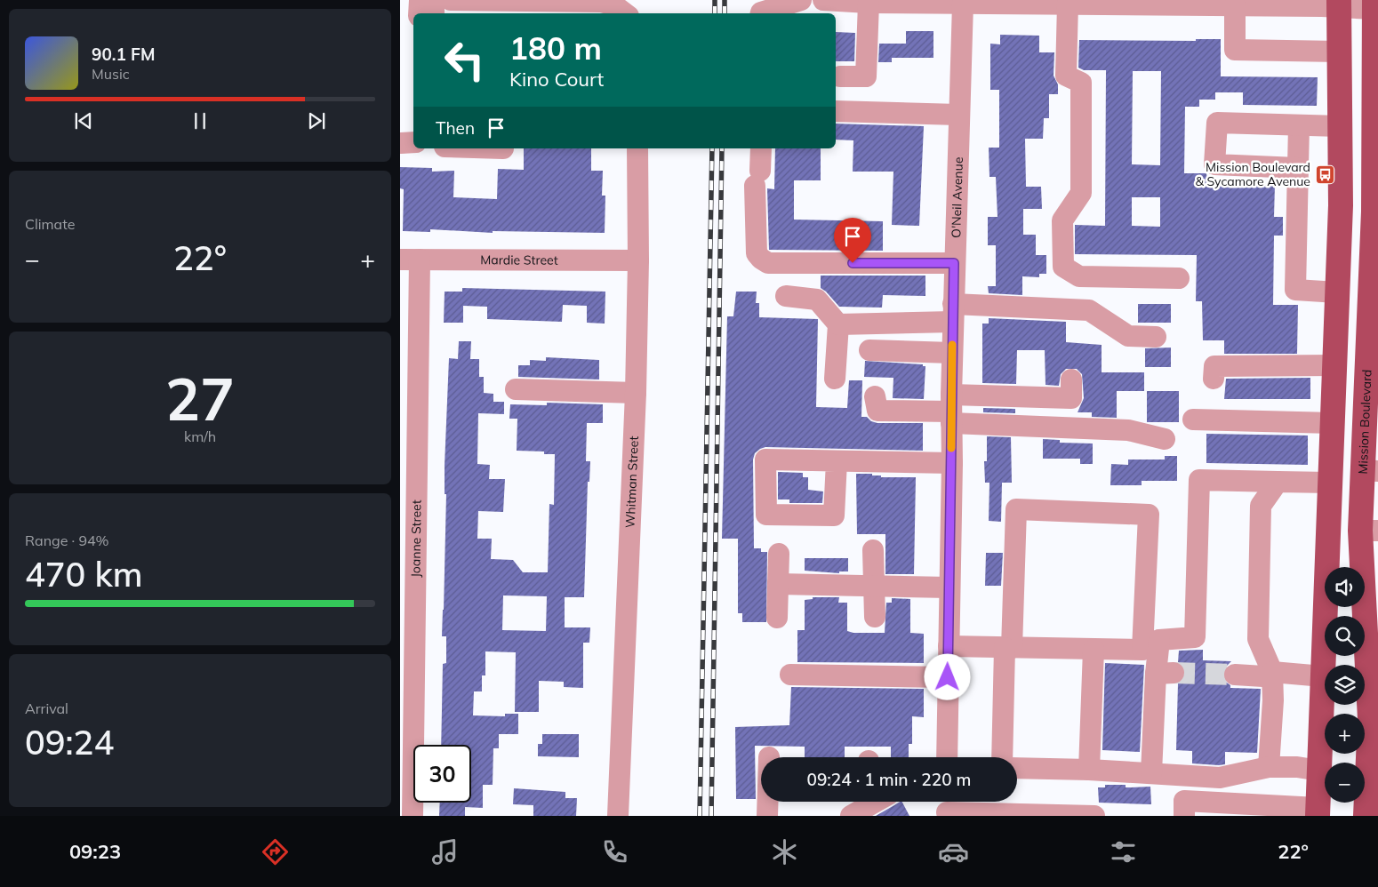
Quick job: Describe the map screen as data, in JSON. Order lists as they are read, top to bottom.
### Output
{
  "streets": {
    "main road": ["Mission Boulevard"],
    "street": [
      "O'Neil Avenue",
      "Mardie Street",
      "Whitman Street",
      "Joanne Street"
    ]
  },
  "crossings": [
    ["Mardie Street", "Whitman Street"],
    ["Mardie Street", "Joanne Street"]
  ],
  "places": {
    "bus stop": ["Mission Boulevard & Sycamore Avenue"]
  },
  "page": {
    "turn": ["180 m", "Kino Court"],
    "song": ["90.1 FM", "Music"],
    "then": "Then",
    "tile": [
      "Climate",
      ["27", "km/h"],
      ["Range · 94%", "470 km"],
      ["Arrival", "09:24"]
    ],
    "heat": ["−", "22°", "+"],
    "map_buttons": ["+", "−"],
    "limit": "30",
    "trip": "09:24 · 1 min · 220 m",
    "tabs": ["09:23", "22°"]
  }
}
